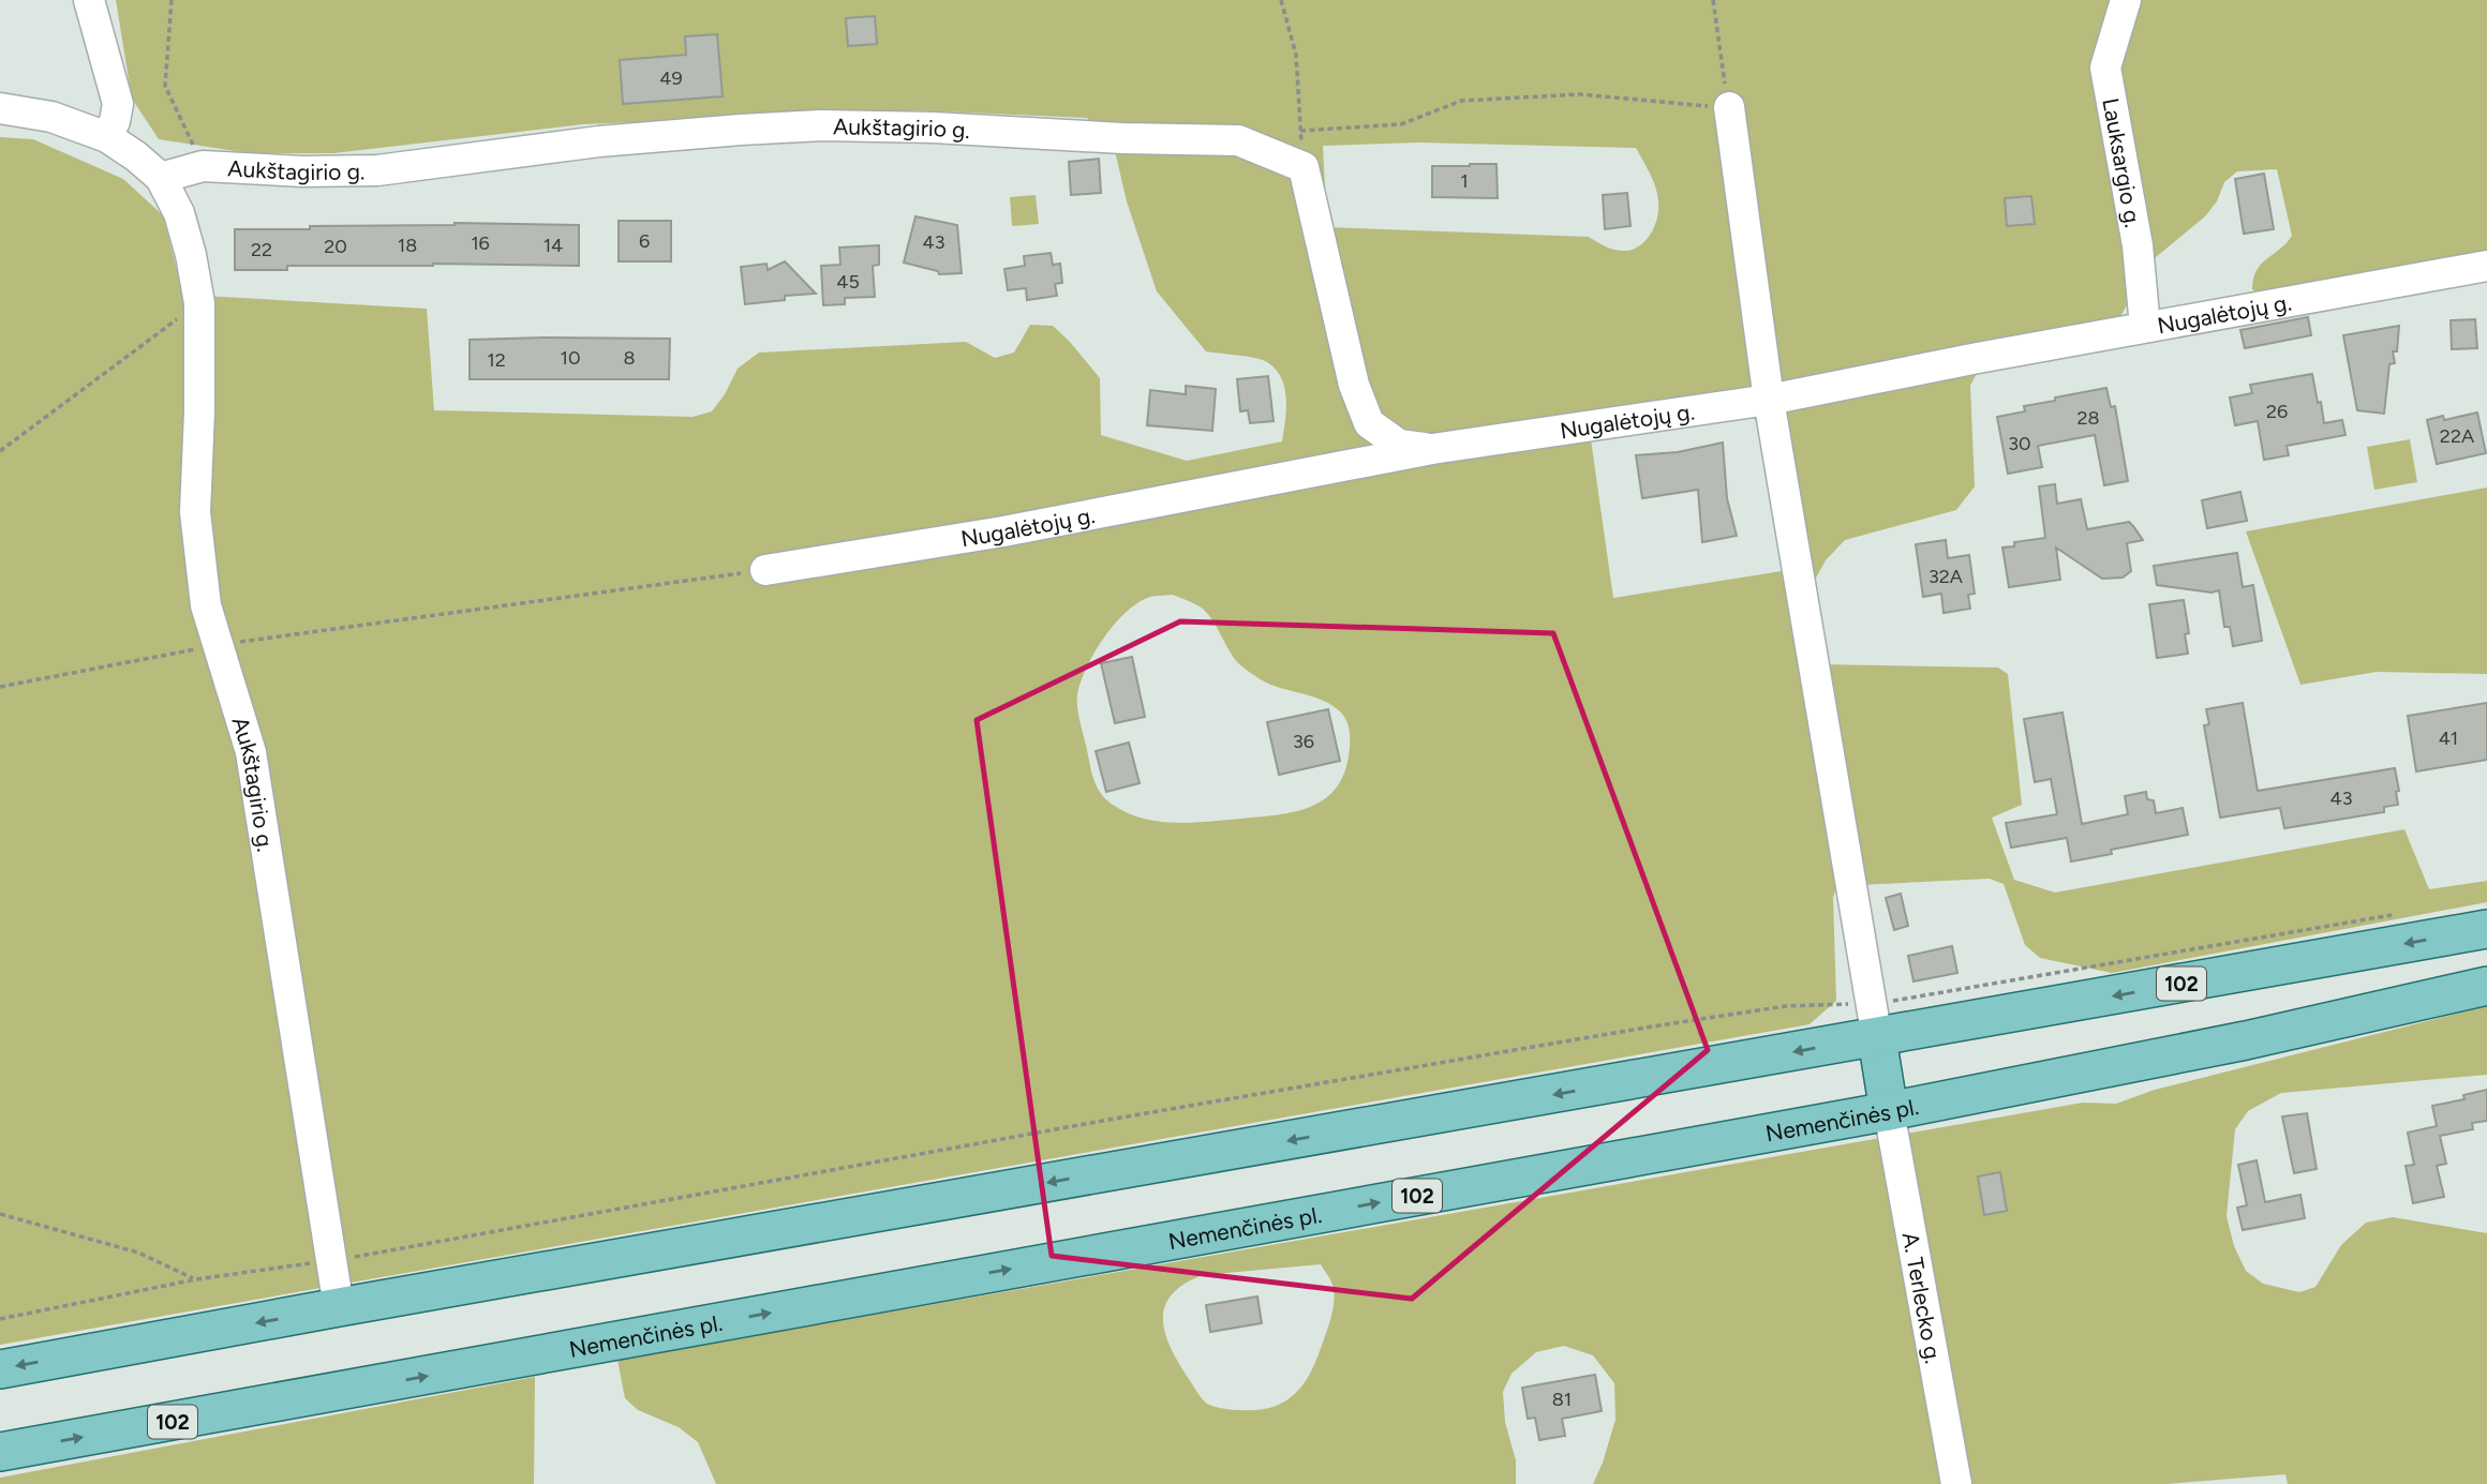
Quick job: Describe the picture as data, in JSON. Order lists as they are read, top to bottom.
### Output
{
  "streets": {
    "main road": ["102", "Nemenčinės pl."],
    "street": [
      "Aukštagirio g.",
      "Lauksargio g.",
      "Nugalėtojų g.",
      "A. Terlecko g."
    ]
  },
  "crossings": [
    ["Aukštagirio g.", "102"],
    ["Lauksargio g.", "Nugalėtojų g."],
    ["Nemenčinės pl.", "A. Terlecko g."]
  ],
  "house_numbers": [
    "49",
    "1",
    "6",
    "43",
    "16",
    "18",
    "14",
    "20",
    "22",
    "45",
    "10",
    "8",
    "12",
    "26",
    "28",
    "22A",
    "30",
    "32A",
    "41",
    "36",
    "43",
    "81"
  ]
}
